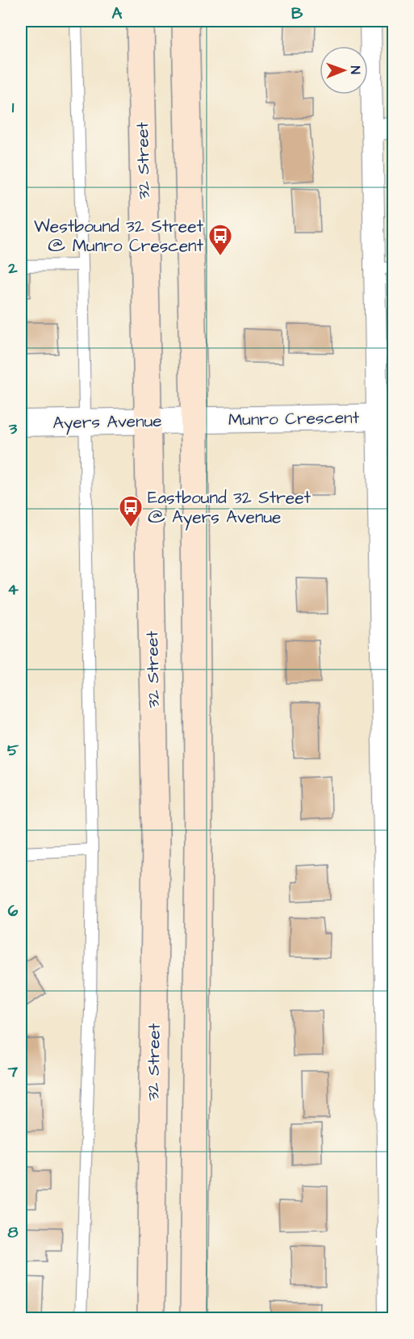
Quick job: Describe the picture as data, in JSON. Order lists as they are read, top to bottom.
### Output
{
  "streets": {
    "main road": ["32 Street"],
    "street": ["Munro Crescent", "Ayers Avenue"]
  },
  "crossings": [
    ["32 Street", "Ayers Avenue"],
    ["Munro Crescent", "Ayers Avenue"]
  ],
  "places": {
    "bus stop": ["Westbound 32 Street @ Munro Crescent", "Eastbound 32 Street @ Ayers Avenue"]
  },
  "north": "right",
  "grid": {
    "columns": ["A", "B"],
    "rows": [
      "1",
      "2",
      "3",
      "4",
      "5",
      "6",
      "7",
      "8"
    ]
  }
}
